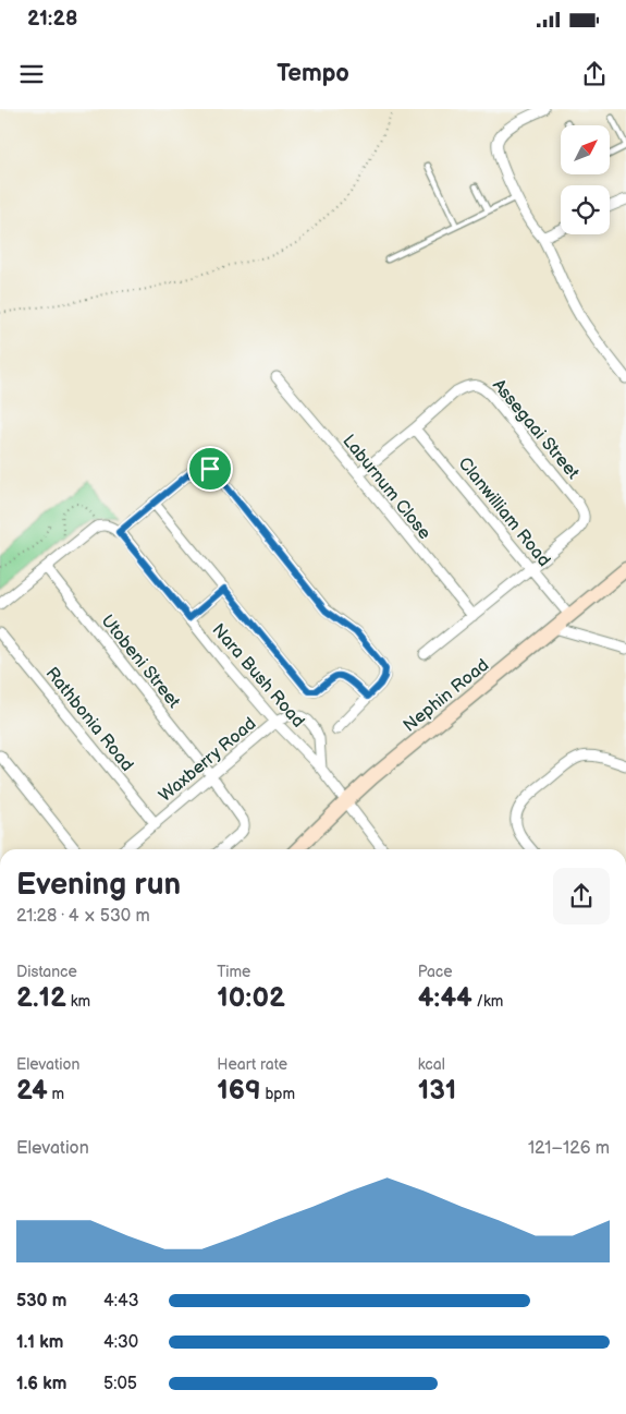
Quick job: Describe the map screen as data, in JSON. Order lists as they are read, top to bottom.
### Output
{
  "streets": {
    "street": [
      "Assegaai Street",
      "Laburnum Close",
      "Clanwilliam Road",
      "Utobeni Street",
      "Nara Bush Road",
      "Nephin Road",
      "Rathbonia Road",
      "Waxberry Road"
    ]
  },
  "crossings": [
    ["Assegaai Street", "Clanwilliam Road"],
    ["Clanwilliam Road", "Nephin Road"],
    ["Utobeni Street", "Waxberry Road"],
    ["Nara Bush Road", "Nephin Road"],
    ["Nara Bush Road", "Waxberry Road"],
    ["Rathbonia Road", "Waxberry Road"]
  ],
  "north": "top right",
  "page": {
    "status": "21:28",
    "header": "Tempo",
    "heading": ["Evening run", "21:28 · 4 × 530 m"],
    "stats": [
      ["Distance", "2.12 km"],
      ["Time", "10:02"],
      ["Pace", "4:44 /km"],
      ["Elevation", "24 m"],
      ["Heart rate", "169 bpm"],
      ["kcal", "131"]
    ],
    "chart": ["Elevation", "121–126 m"],
    "list": [
      {
        "name": "530 m",
        "note": "4:43"
      },
      {
        "name": "1.1 km",
        "note": "4:30"
      },
      {
        "name": "1.6 km",
        "note": "5:05"
      }
    ]
  }
}
